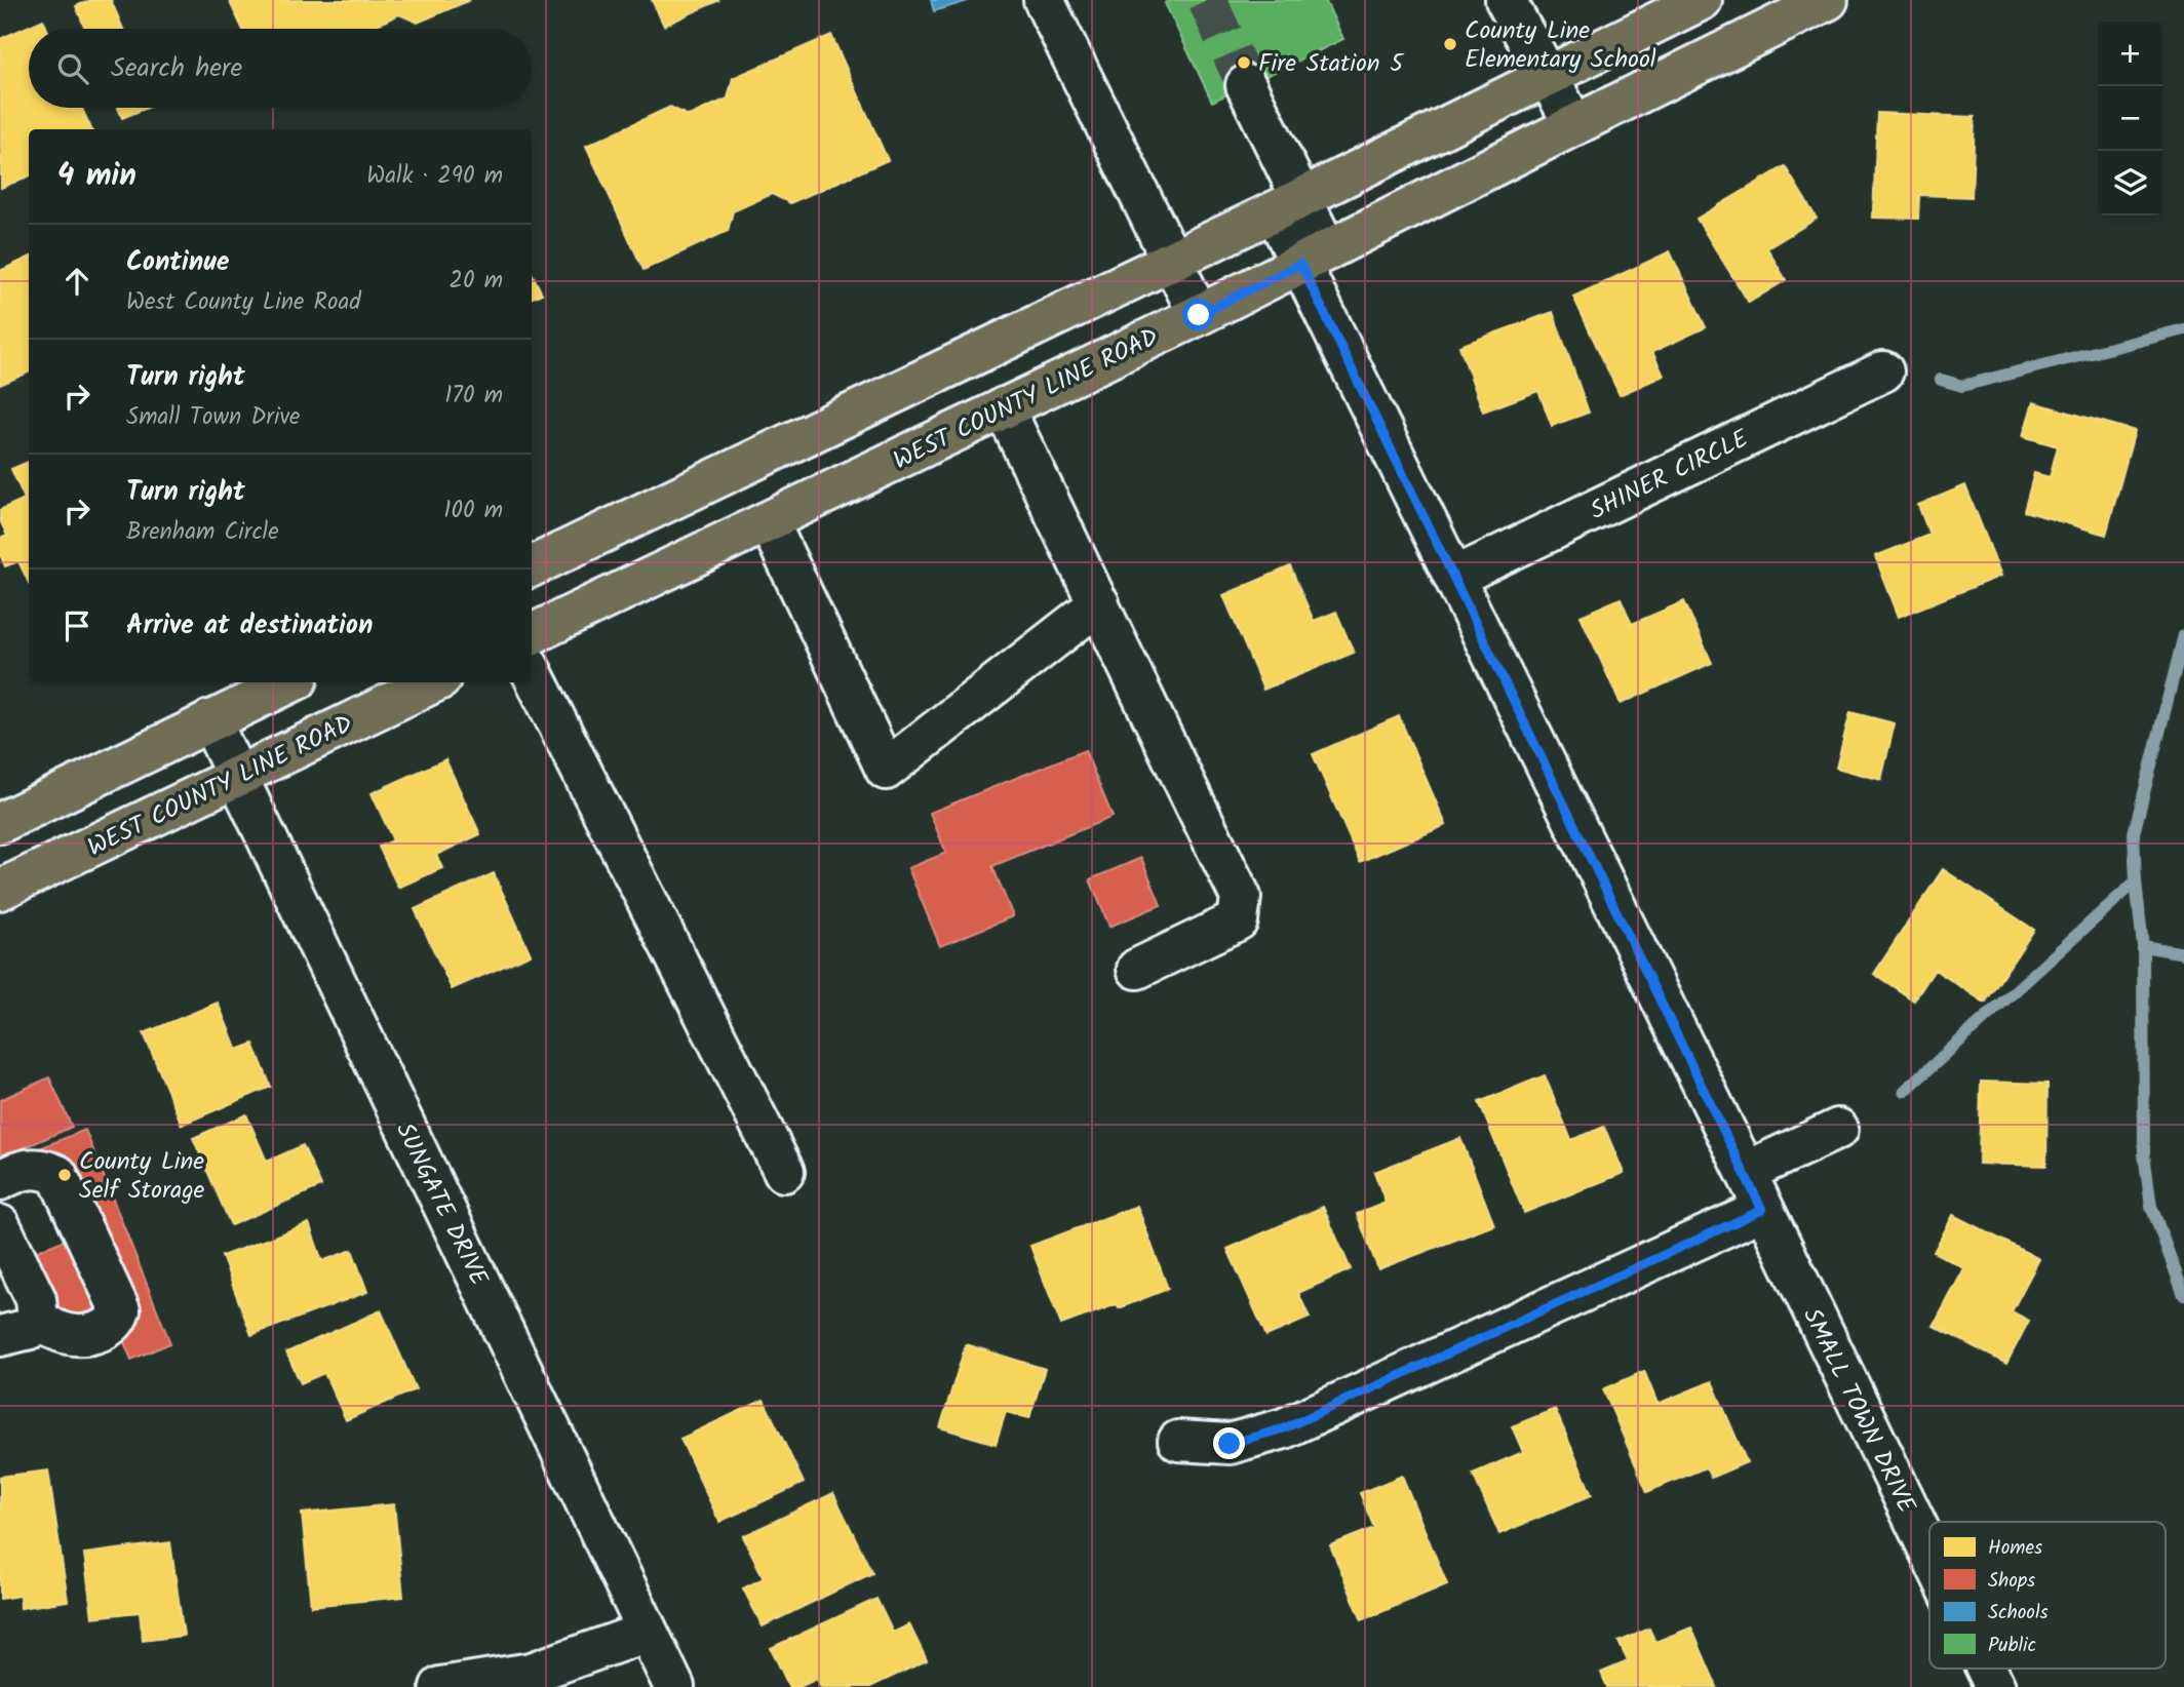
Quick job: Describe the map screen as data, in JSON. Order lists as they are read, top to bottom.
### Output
{
  "streets": {
    "main road": ["WEST COUNTY LINE ROAD"],
    "street": ["SHINER CIRCLE", "SUNGATE DRIVE", "SMALL TOWN DRIVE"]
  },
  "crossings": [
    ["WEST COUNTY LINE ROAD", "SUNGATE DRIVE"],
    ["WEST COUNTY LINE ROAD", "SMALL TOWN DRIVE"],
    ["SHINER CIRCLE", "SMALL TOWN DRIVE"]
  ],
  "places": ["County Line Elementary School", "Fire Station 5", "County Line Self Storage"],
  "legend": [
    "Homes",
    "Shops",
    "Schools",
    "Public"
  ],
  "page": {
    "map_buttons": ["+", "−"],
    "search": "Search here",
    "heading": ["4 min", "Walk · 290 m"],
    "list": [
      ["Continue", "West County Line Road", "20 m"],
      ["Turn right", "Small Town Drive", "170 m"],
      ["Turn right", "Brenham Circle", "100 m"],
      "Arrive at destination"
    ]
  }
}
